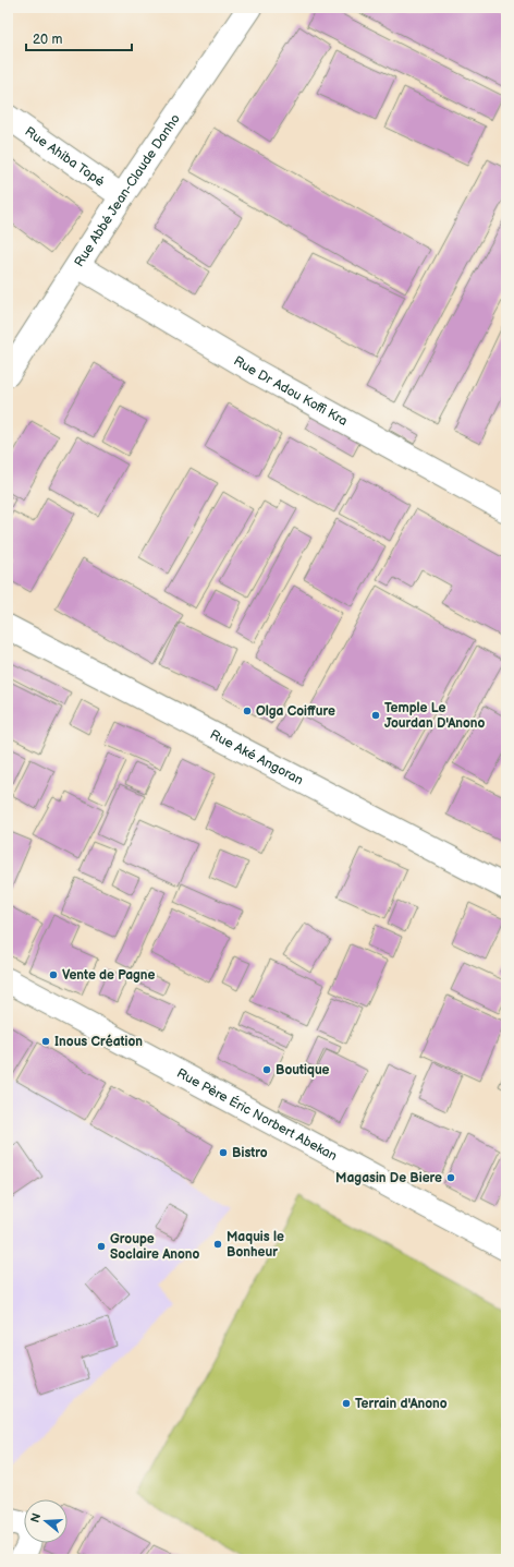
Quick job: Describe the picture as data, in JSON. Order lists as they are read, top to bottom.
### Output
{
  "streets": {
    "street": [
      "Rue Ahiba Topé",
      "Rue Abbé Jean-Claude Danho",
      "Rue Dr Adou Koffi Kra",
      "Rue Aké Angoran",
      "Rue Père Éric Norbert Abekan"
    ]
  },
  "crossings": [
    ["Rue Ahiba Topé", "Rue Abbé Jean-Claude Danho"],
    ["Rue Abbé Jean-Claude Danho", "Rue Dr Adou Koffi Kra"]
  ],
  "places": [
    "Olga Coiffure",
    "Temple Le Jourdan D'Anono",
    "Vente de Pagne",
    "Inous Création",
    "Boutique",
    "Bistro",
    "Magasin De Biere",
    "Maquis le Bonheur",
    "Groupe Soclaire Anono",
    "Terrain d'Anono"
  ],
  "scale_bar": "20 m",
  "north": "left"
}
